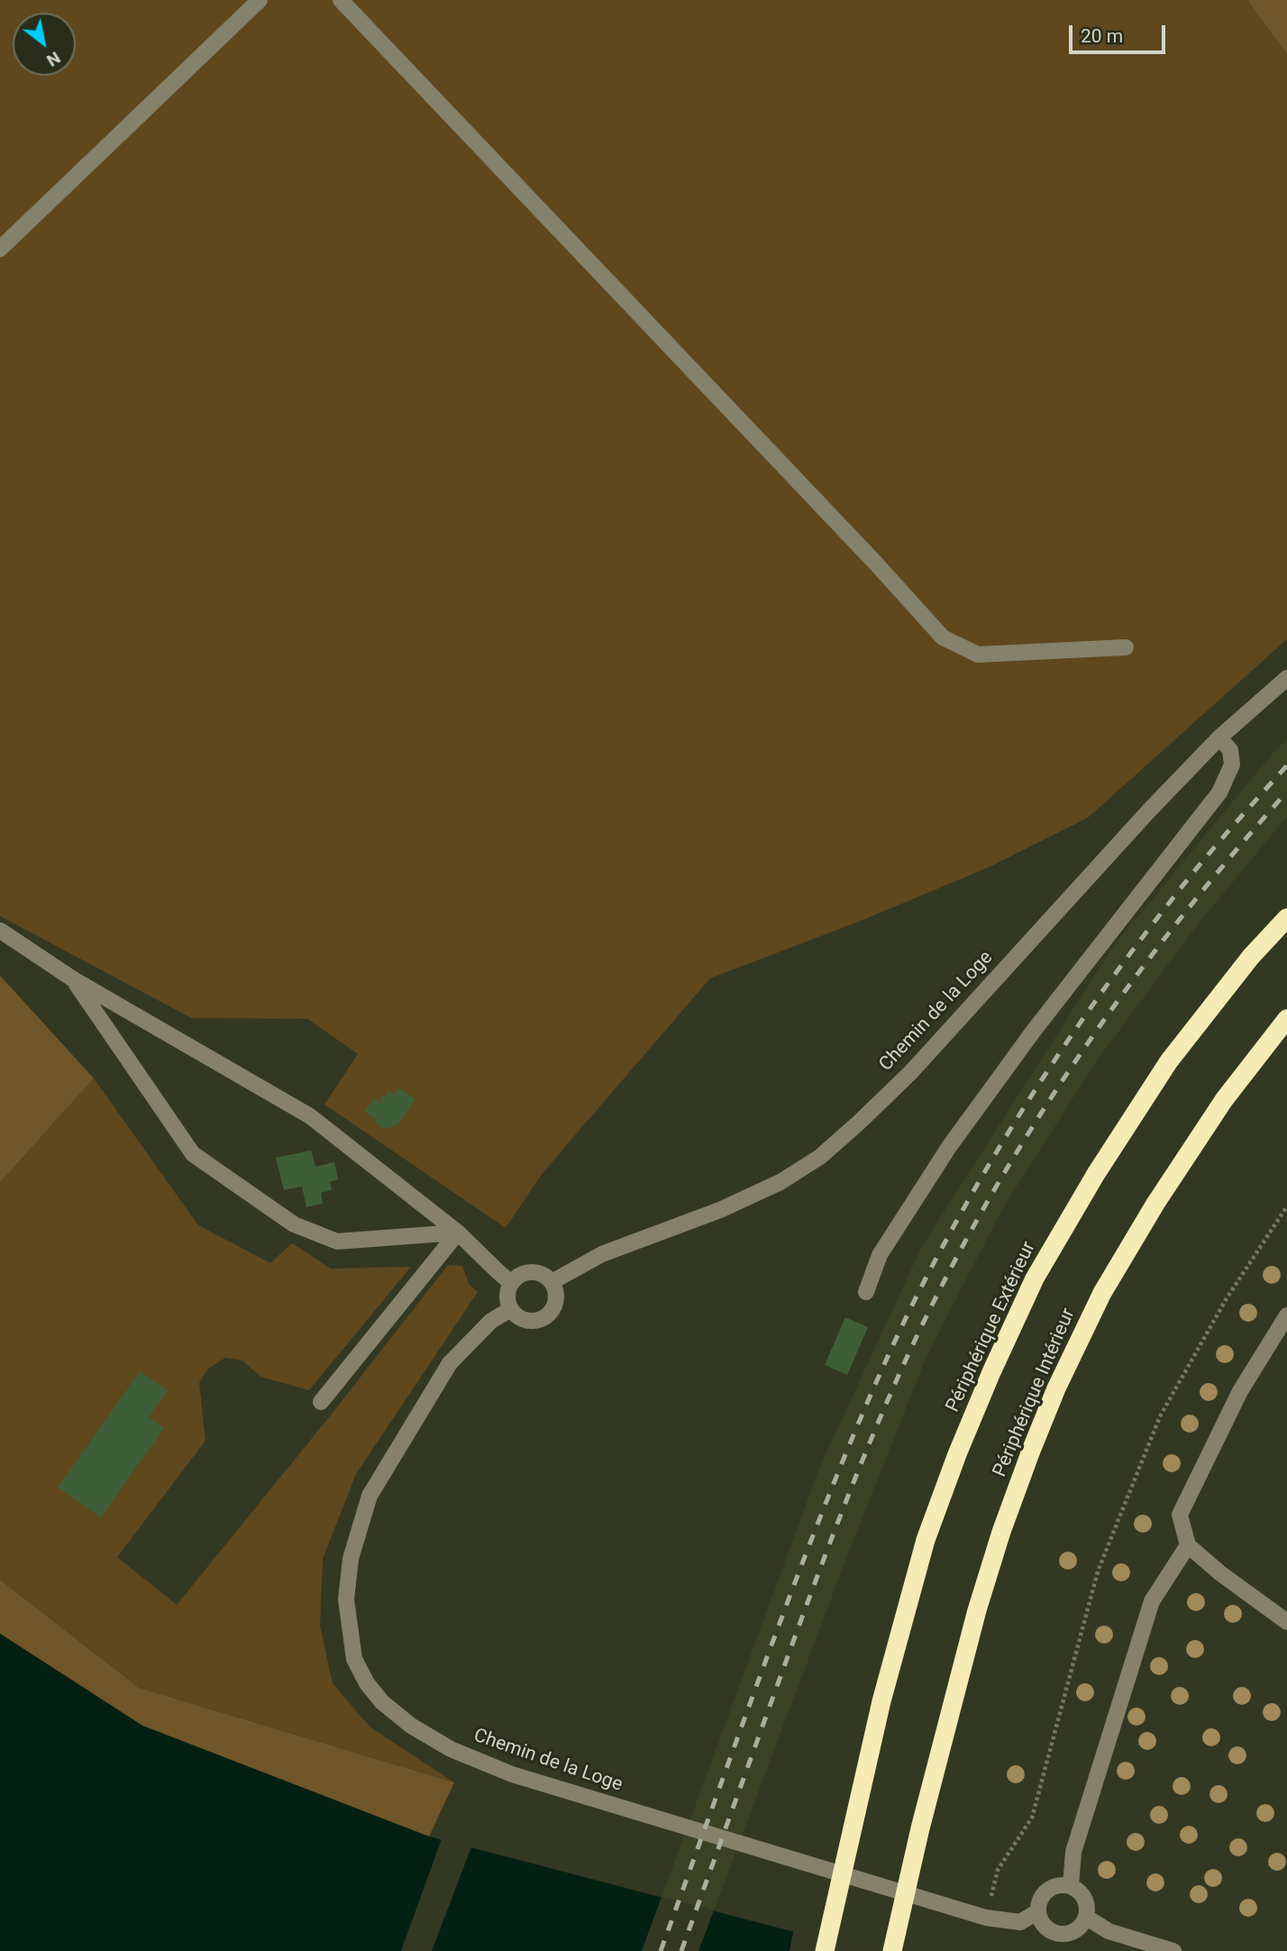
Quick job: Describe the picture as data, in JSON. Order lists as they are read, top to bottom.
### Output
{
  "streets": {
    "highway": ["Périphérique Extérieur", "Périphérique Intérieur"],
    "street": ["Chemin de la Loge"]
  },
  "scale_bar": "20 m",
  "north": "bottom right"
}
